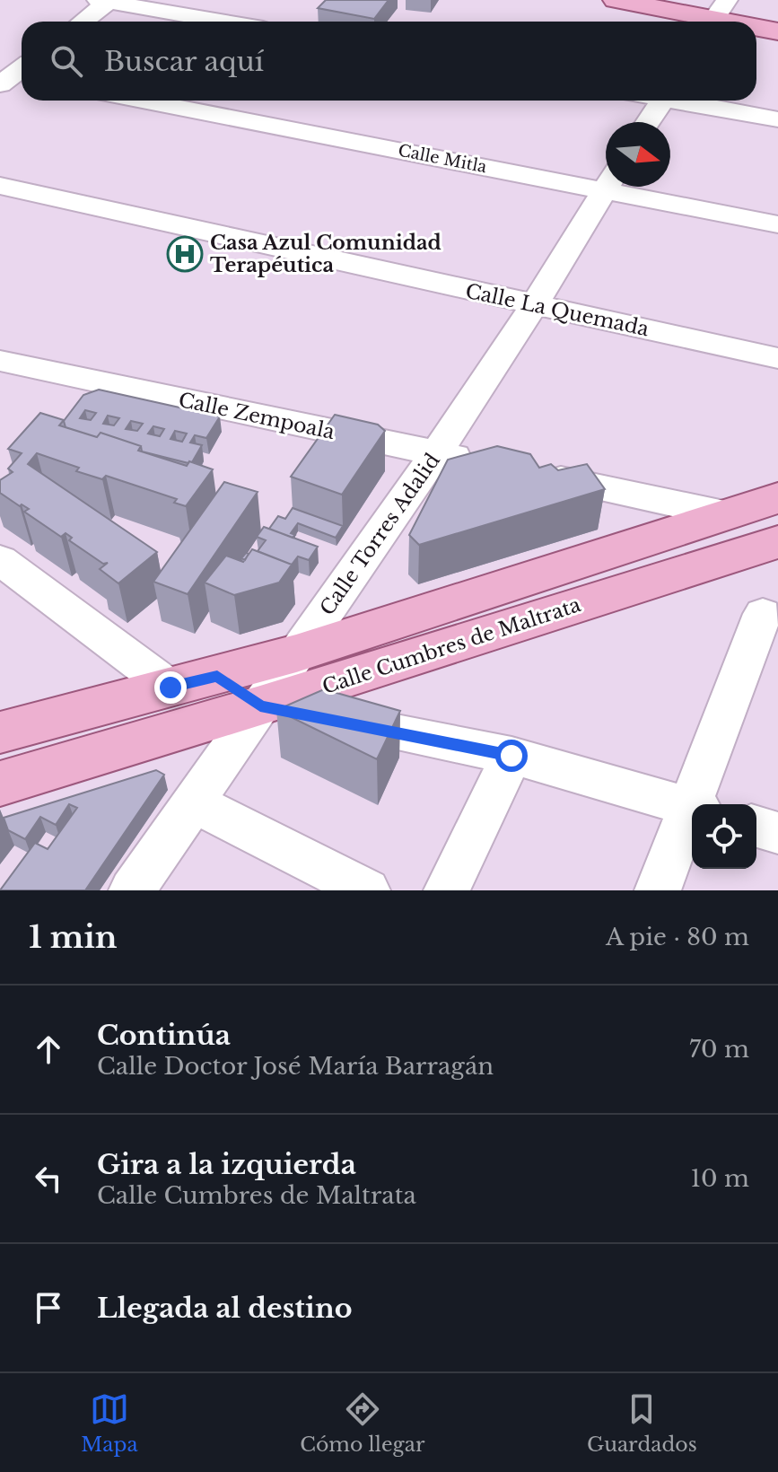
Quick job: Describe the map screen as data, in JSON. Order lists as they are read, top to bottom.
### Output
{
  "streets": {
    "main road": ["Calle Cumbres de Maltrata"],
    "street": [
      "Calle Mitla",
      "Calle La Quemada",
      "Calle Zempoala",
      "Calle Torres Adalid"
    ]
  },
  "crossings": [
    ["Calle La Quemada", "Calle Torres Adalid"],
    ["Calle Zempoala", "Calle Torres Adalid"],
    ["Calle Torres Adalid", "Calle Cumbres de Maltrata"]
  ],
  "places": {
    "hospital": ["Casa Azul Comunidad Terapéutica"]
  },
  "north": "right",
  "page": {
    "search": "Buscar aquí",
    "heading": ["1 min", "A pie · 80 m"],
    "list": [
      ["Continúa", "Calle Doctor José María Barragán", "70 m"],
      ["Gira a la izquierda", "Calle Cumbres de Maltrata", "10 m"],
      "Llegada al destino"
    ],
    "nav": ["Mapa", "Cómo llegar", "Guardados"]
  }
}
